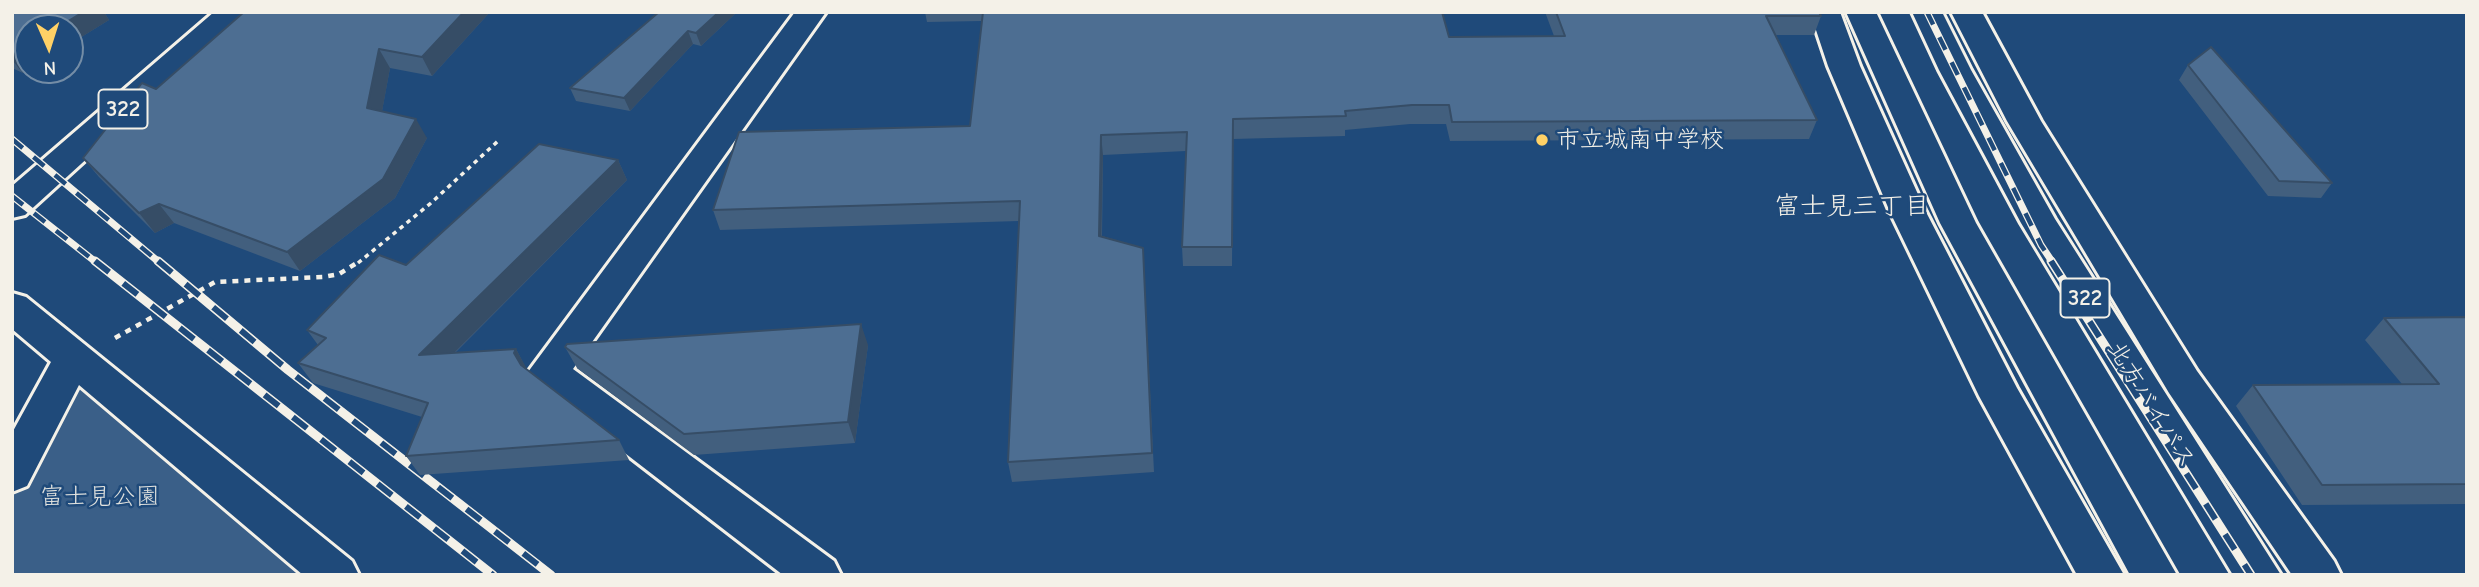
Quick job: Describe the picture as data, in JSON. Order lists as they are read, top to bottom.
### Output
{
  "streets": {
    "main road": ["322", "北方バイパス"]
  },
  "districts": ["富士見三丁目"],
  "parks": ["富士見公園"],
  "places": ["市立城南中学校"],
  "north": "bottom"
}
